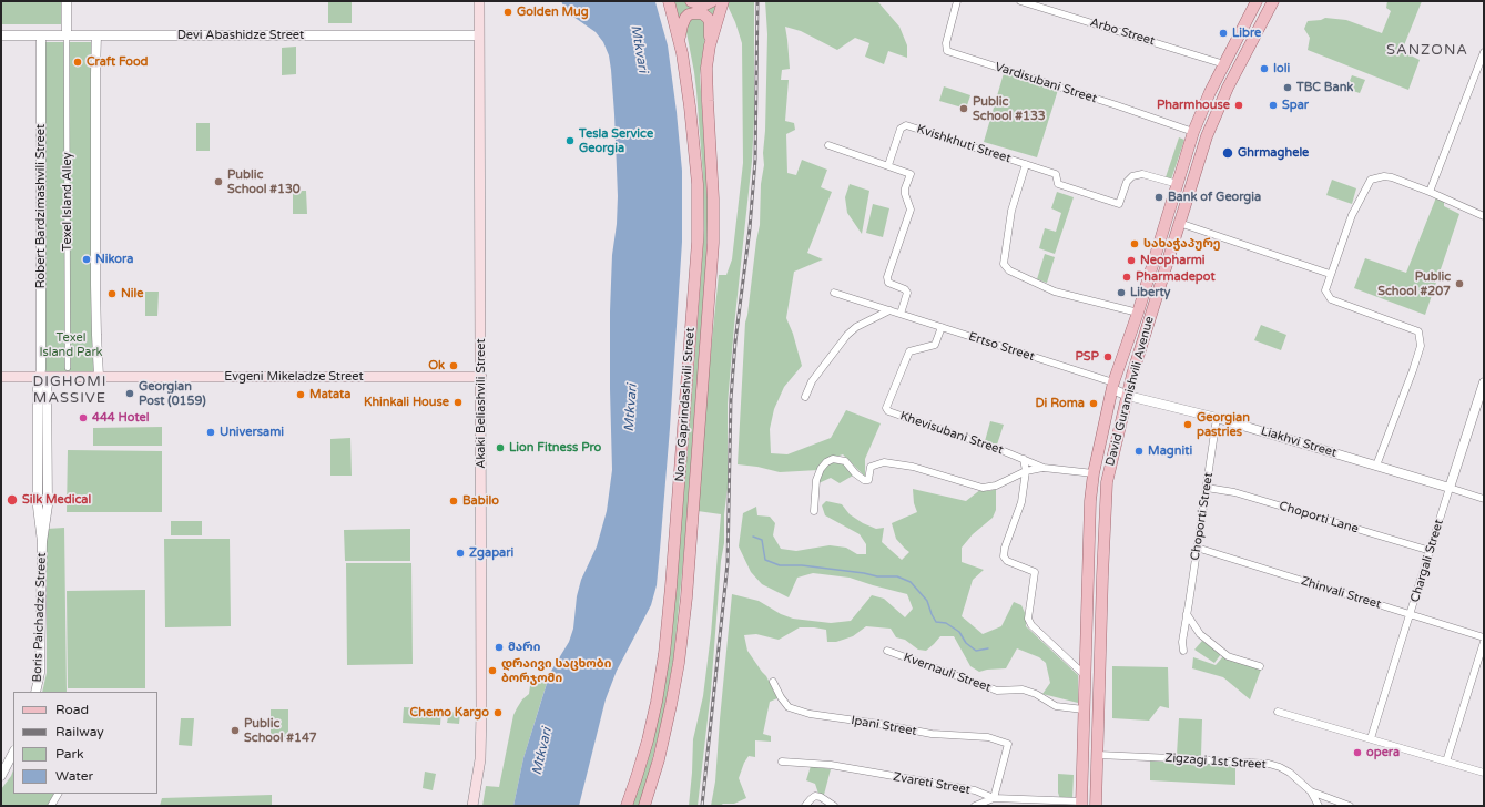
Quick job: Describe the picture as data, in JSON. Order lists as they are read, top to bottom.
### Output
{
  "streets": {
    "main road": [
      "Evgeni Mikeladze Street",
      "David Guramishvili Avenue",
      "Akaki Beliashvili Street",
      "Nona Gaprindashvili Street"
    ],
    "street": [
      "Arbo Street",
      "Devi Abashidze Street",
      "Vardisubani Street",
      "Kvishkhuti Street",
      "Texel Island Alley",
      "Robert Bardzimashvili Street",
      "Ertso Street",
      "Khevisubani Street",
      "Liakhvi Street",
      "Choporti Street",
      "Choporti Lane",
      "Chargali Street",
      "Zhinvali Street",
      "Boris Paichadze Street",
      "Kvernauli Street",
      "Ipani Street",
      "Zigzagi 1st Street",
      "Zvareti Street"
    ]
  },
  "crossings": [
    ["Arbo Street", "David Guramishvili Avenue"],
    ["Devi Abashidze Street", "Texel Island Alley"],
    ["Devi Abashidze Street", "Robert Bardzimashvili Street"],
    ["Devi Abashidze Street", "Akaki Beliashvili Street"],
    ["Vardisubani Street", "David Guramishvili Avenue"],
    ["Kvishkhuti Street", "David Guramishvili Avenue"],
    ["Robert Bardzimashvili Street", "Evgeni Mikeladze Street"],
    ["Robert Bardzimashvili Street", "Boris Paichadze Street"],
    ["Ertso Street", "David Guramishvili Avenue"],
    ["Ertso Street", "Khevisubani Street"],
    ["Ertso Street", "Liakhvi Street"],
    ["Evgeni Mikeladze Street", "Akaki Beliashvili Street"],
    ["Evgeni Mikeladze Street", "Boris Paichadze Street"],
    ["David Guramishvili Avenue", "Khevisubani Street"],
    ["David Guramishvili Avenue", "Liakhvi Street"],
    ["David Guramishvili Avenue", "Kvernauli Street"],
    ["David Guramishvili Avenue", "Zigzagi 1st Street"],
    ["David Guramishvili Avenue", "Zvareti Street"],
    ["Liakhvi Street", "Choporti Street"],
    ["Liakhvi Street", "Chargali Street"],
    ["Choporti Street", "Choporti Lane"],
    ["Choporti Street", "Zhinvali Street"],
    ["Choporti Lane", "Chargali Street"],
    ["Chargali Street", "Zhinvali Street"],
    ["Ipani Street", "Zvareti Street"]
  ],
  "districts": ["SANZONA", "DIGHOMI MASSIVE"],
  "water": ["Mtkvari"],
  "parks": ["Texel Island Park"],
  "places": [
    "Golden Mug",
    "Libre",
    "Craft Food",
    "Ioli",
    "TBC Bank",
    "Pharmhouse",
    "Spar",
    "Public School #133",
    "Tesla Service Georgia",
    "Ghrmaghele",
    "Public School #130",
    "Bank of Georgia",
    "სახაჭაპურე",
    "Nikora",
    "Neopharmi",
    "Pharmadepot",
    "Public School #207",
    "Liberty",
    "Nile",
    "PSP",
    "Ok",
    "Georgian Post (0159)",
    "Matata",
    "Khinkali House",
    "Di Roma",
    "444 Hotel",
    "Georgian pastries",
    "Universami",
    "Lion Fitness Pro",
    "Magniti",
    "Silk Medical",
    "Babilo",
    "Zgapari",
    "მარი",
    "დრაივი საცხობი ბორჯომი",
    "Chemo Kargo",
    "Public School #147",
    "opera"
  ],
  "legend": [
    "Road",
    "Railway",
    "Park",
    "Water"
  ]
}
